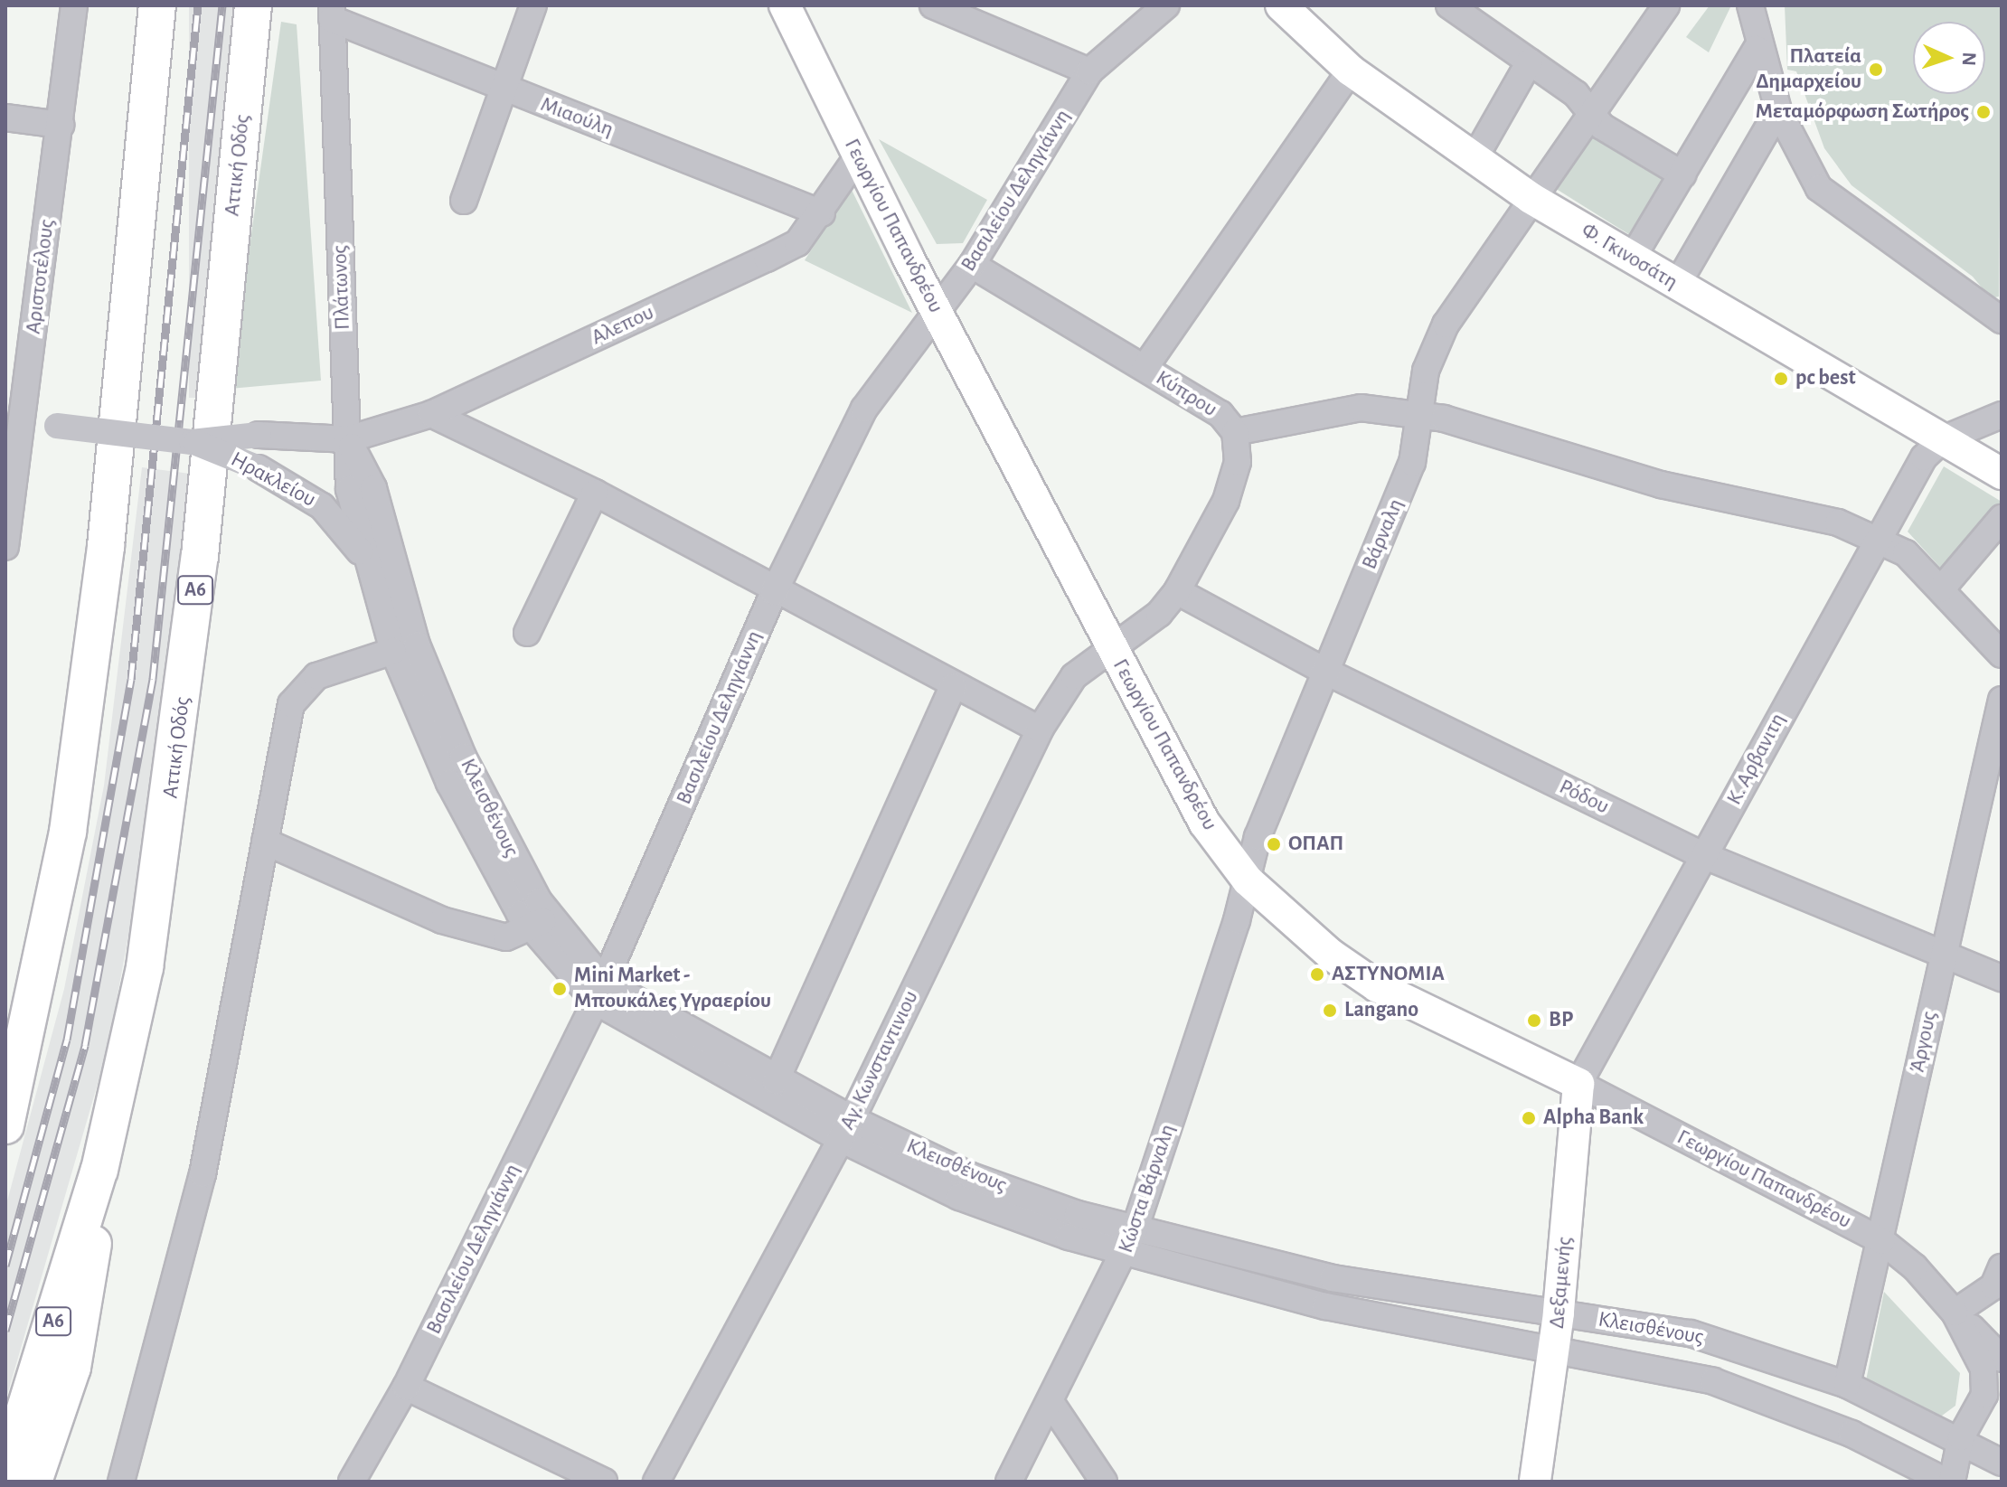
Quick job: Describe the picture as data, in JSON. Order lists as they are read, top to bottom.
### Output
{
  "streets": {
    "highway": ["Αττική Οδός", "Α6"],
    "main road": ["Γεωργίου Παπανδρέου", "Φ. Γκινοσάτη", "Δεξαμενής"],
    "street": [
      "Μιαούλη",
      "Βασιλείου Δεληγιάννη",
      "Αριστοτέλους",
      "Πλάτωνος",
      "Αλεπου",
      "Κύπρου",
      "Ηρακλείου",
      "Βάρναλη",
      "Κ. Αρβανιτη",
      "Ρόδου",
      "Κλεισθένους",
      "Άργους",
      "Αγ. Κωνσταντινιου",
      "Κώστα Βάρναλη"
    ]
  },
  "crossings": [
    ["Μιαούλη", "Πλάτωνος"],
    ["Μιαούλη", "Αλεπου"],
    ["Βασιλείου Δεληγιάννη", "Γεωργίου Παπανδρέου"],
    ["Βασιλείου Δεληγιάννη", "Κύπρου"],
    ["Βασιλείου Δεληγιάννη", "Κλεισθένους"],
    ["Γεωργίου Παπανδρέου", "Αλεπου"],
    ["Γεωργίου Παπανδρέου", "Βάρναλη"],
    ["Γεωργίου Παπανδρέου", "Κ. Αρβανιτη"],
    ["Γεωργίου Παπανδρέου", "Κλεισθένους"],
    ["Γεωργίου Παπανδρέου", "Άργους"],
    ["Γεωργίου Παπανδρέου", "Αγ. Κωνσταντινιου"],
    ["Γεωργίου Παπανδρέου", "Κώστα Βάρναλη"],
    ["Γεωργίου Παπανδρέου", "Δεξαμενής"],
    ["Φ. Γκινοσάτη", "Βάρναλη"],
    ["Φ. Γκινοσάτη", "Κ. Αρβανιτη"],
    ["Αριστοτέλους", "Ηρακλείου"],
    ["Πλάτωνος", "Αλεπου"],
    ["Πλάτωνος", "Ηρακλείου"],
    ["Πλάτωνος", "Κλεισθένους"],
    ["Αλεπου", "Ηρακλείου"],
    ["Αλεπου", "Κλεισθένους"],
    ["Κύπρου", "Βάρναλη"],
    ["Κύπρου", "Κ. Αρβανιτη"],
    ["Κύπρου", "Αγ. Κωνσταντινιου"],
    ["Ηρακλείου", "Κλεισθένους"],
    ["Βάρναλη", "Ρόδου"],
    ["Βάρναλη", "Κώστα Βάρναλη"],
    ["Κ. Αρβανιτη", "Ρόδου"],
    ["Κ. Αρβανιτη", "Δεξαμενής"],
    ["Ρόδου", "Άργους"],
    ["Ρόδου", "Αγ. Κωνσταντινιου"],
    ["Κλεισθένους", "Άργους"],
    ["Κλεισθένους", "Αγ. Κωνσταντινιου"],
    ["Κλεισθένους", "Κώστα Βάρναλη"],
    ["Κλεισθένους", "Δεξαμενής"]
  ],
  "places": [
    "Πλατεία Δημαρχείου",
    "Μεταμόρφωση Σωτήρος",
    "pc best",
    "ΟΠΑΠ",
    "ΑΣΤΥΝΟΜΙΑ",
    "Mini Market - Μπουκάλες Υγραερίου",
    "Langano",
    "BP",
    "Alpha Bank"
  ],
  "north": "right"
}
